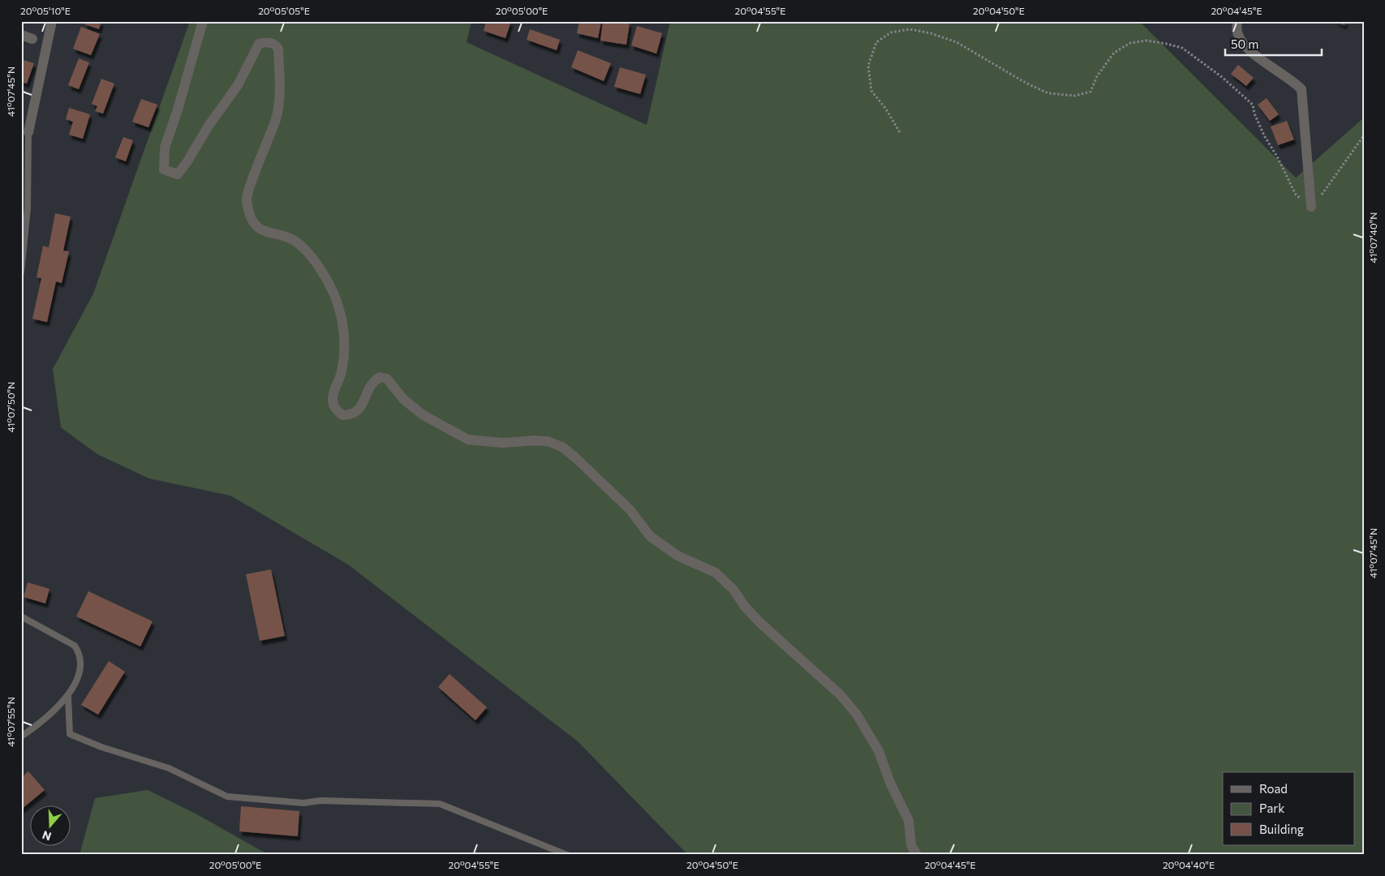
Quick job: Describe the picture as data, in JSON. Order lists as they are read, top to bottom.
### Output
{
  "legend": ["Road", "Park", "Building"],
  "scale_bar": "50 m",
  "north": "bottom",
  "coordinates": [
    "20°05'10\"E",
    "20°05'05\"E",
    "20°05'00\"E",
    "20°04'55\"E",
    "20°04'50\"E",
    "20°04'45\"E",
    "41°07'45\"N",
    "41°07'40\"N",
    "41°07'50\"N",
    "41°07'55\"N",
    "20°04'40\"E"
  ]
}
